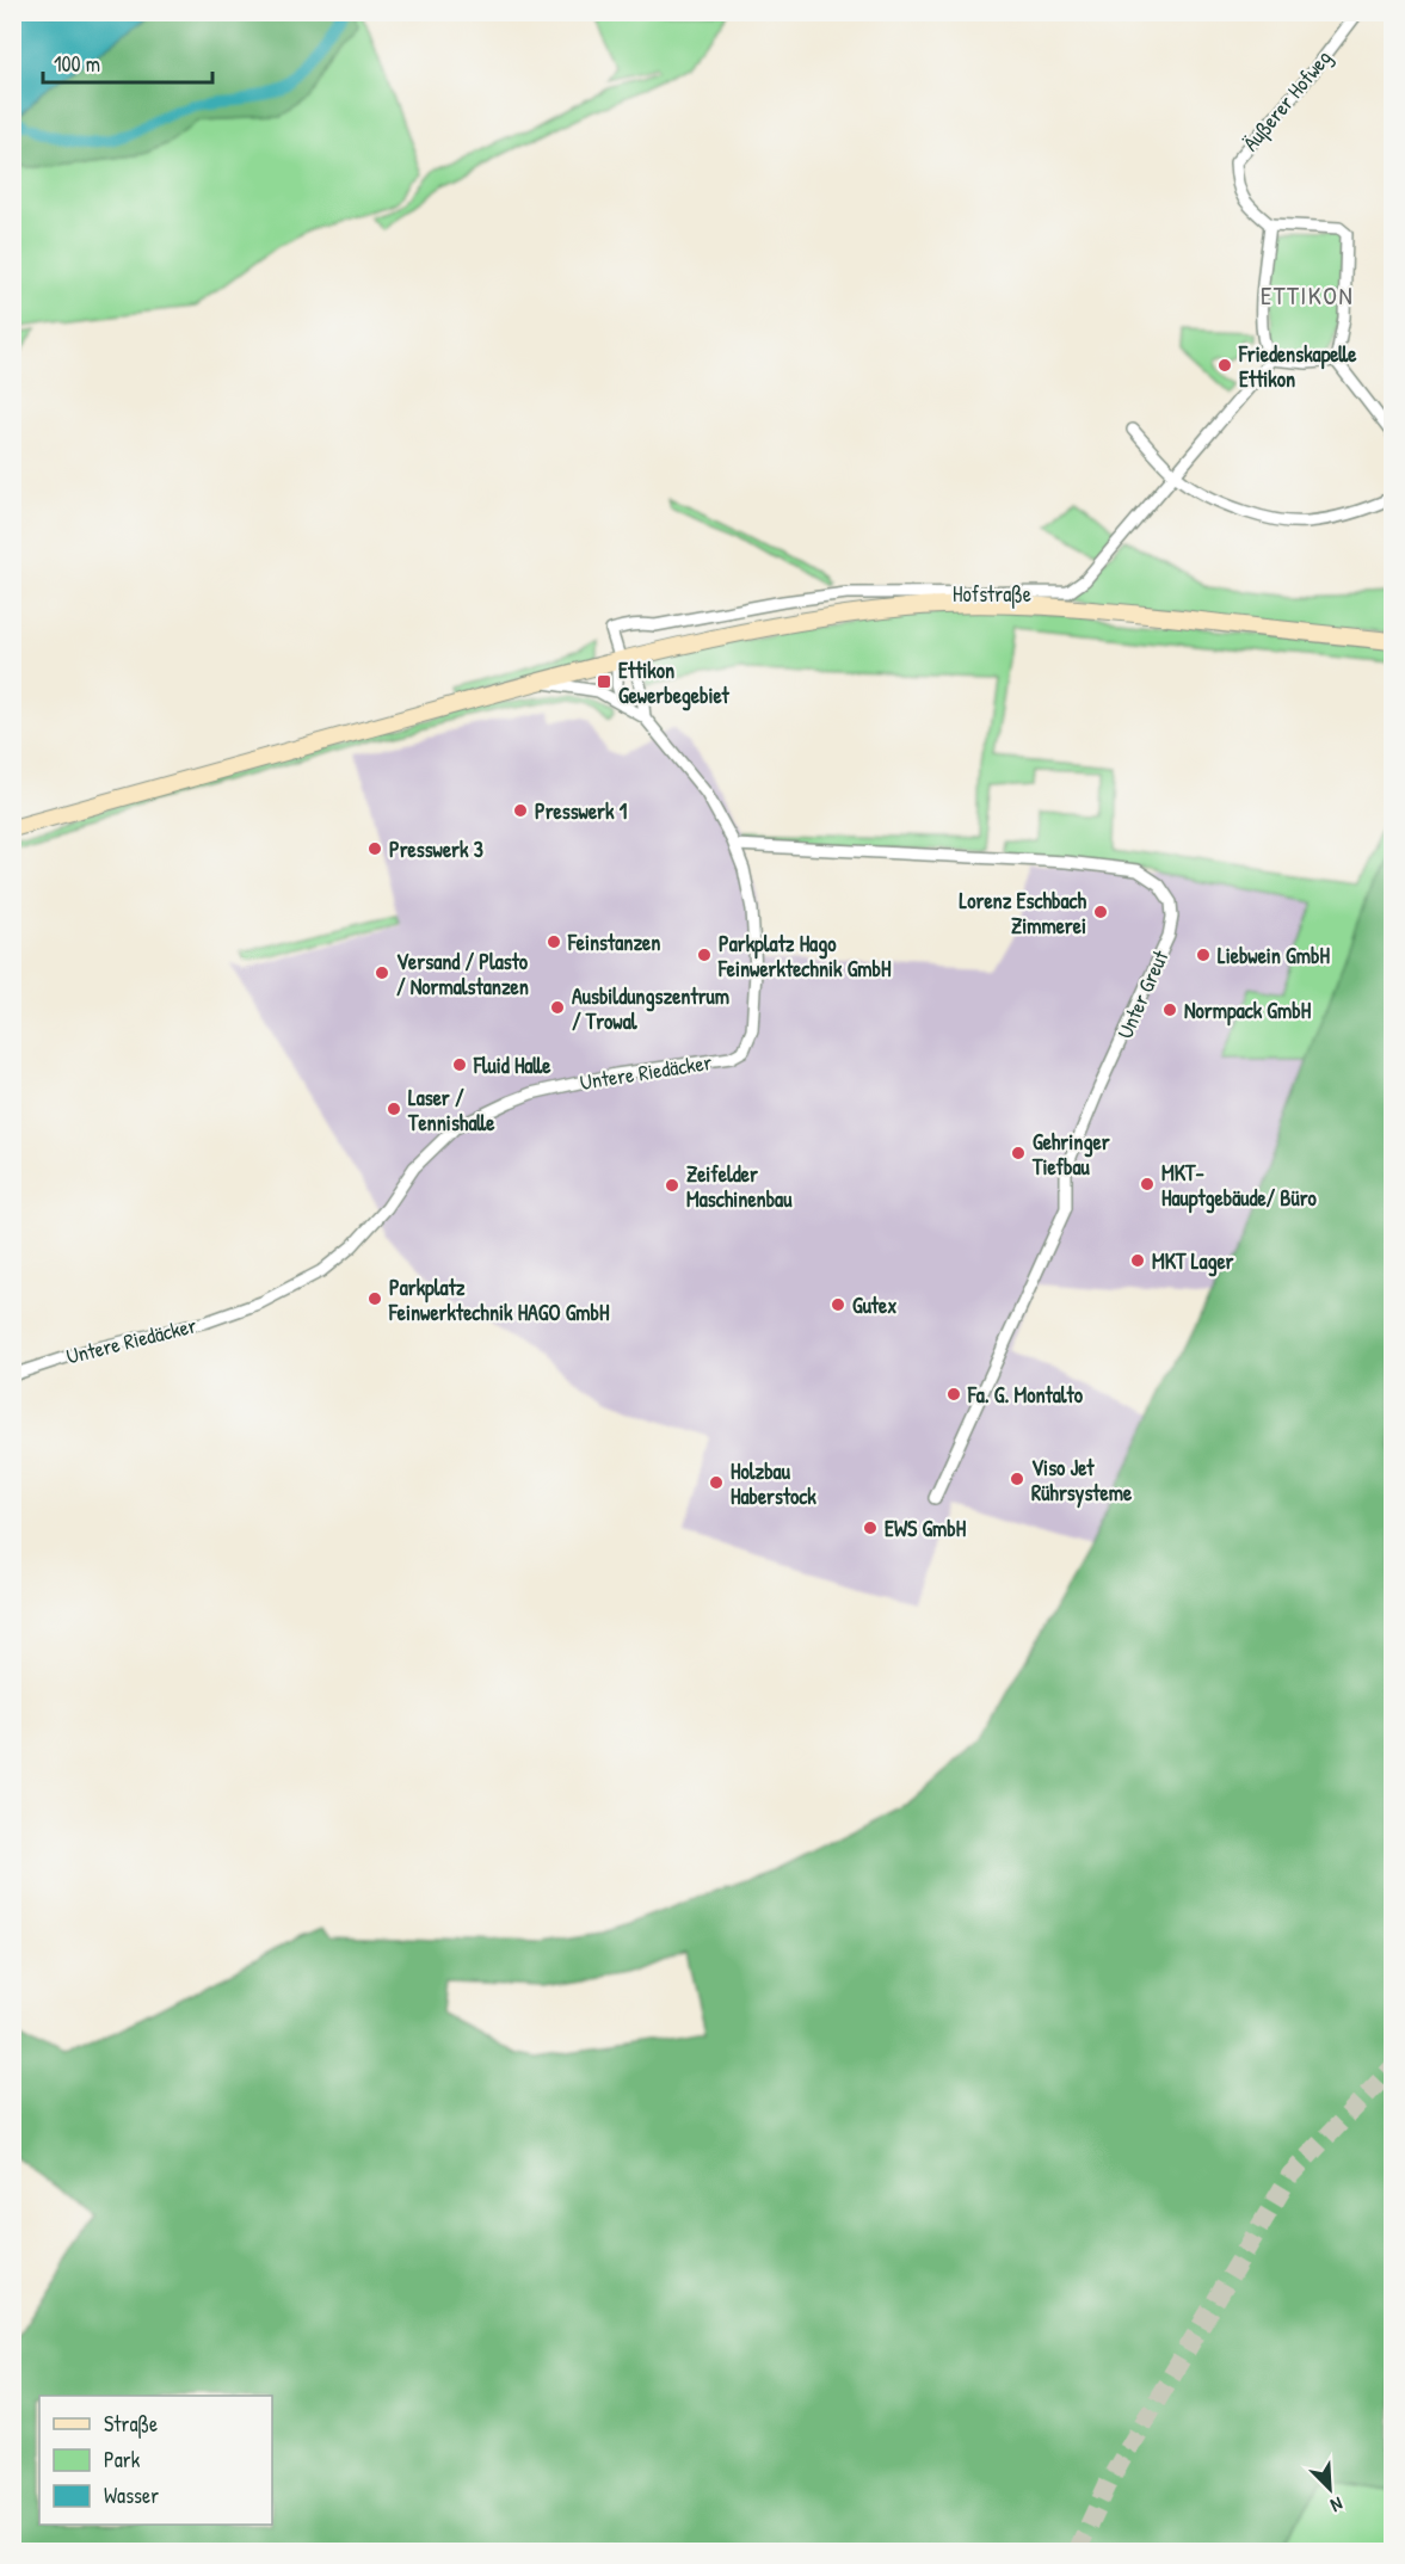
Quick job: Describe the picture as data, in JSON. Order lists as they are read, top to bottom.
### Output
{
  "streets": {
    "street": [
      "Äußerer Hofweg",
      "Hofstraße",
      "Unter Greut",
      "Untere Riedäcker"
    ]
  },
  "crossings": [
    ["Unter Greut", "Untere Riedäcker"]
  ],
  "districts": ["ETTIKON"],
  "places": {
    "other": [
      "Friedenskapelle Ettikon",
      "Presswerk 1",
      "Presswerk 3",
      "Lorenz Eschbach Zimmerei",
      "Feinstanzen",
      "Parkplatz Hago Feinwerktechnik GmbH",
      "Liebwein GmbH",
      "Versand / Plasto / Normalstanzen",
      "Ausbildungszentrum / Trowal",
      "Normpack GmbH",
      "Fluid Halle",
      "Laser / Tennishalle",
      "Gehringer Tiefbau",
      "MKT- Hauptgebäude/ Büro",
      "Zeifelder Maschinenbau",
      "MKT Lager",
      "Parkplatz Feinwerktechnik HAGO GmbH",
      "Gutex",
      "Fa. G. Montalto",
      "Viso Jet Rührsysteme",
      "Holzbau Haberstock",
      "EWS GmbH"
    ],
    "transit": ["Ettikon Gewerbegebiet"]
  },
  "legend": ["Straße", "Park", "Wasser"],
  "scale_bar": "100 m",
  "north": "bottom right"
}
